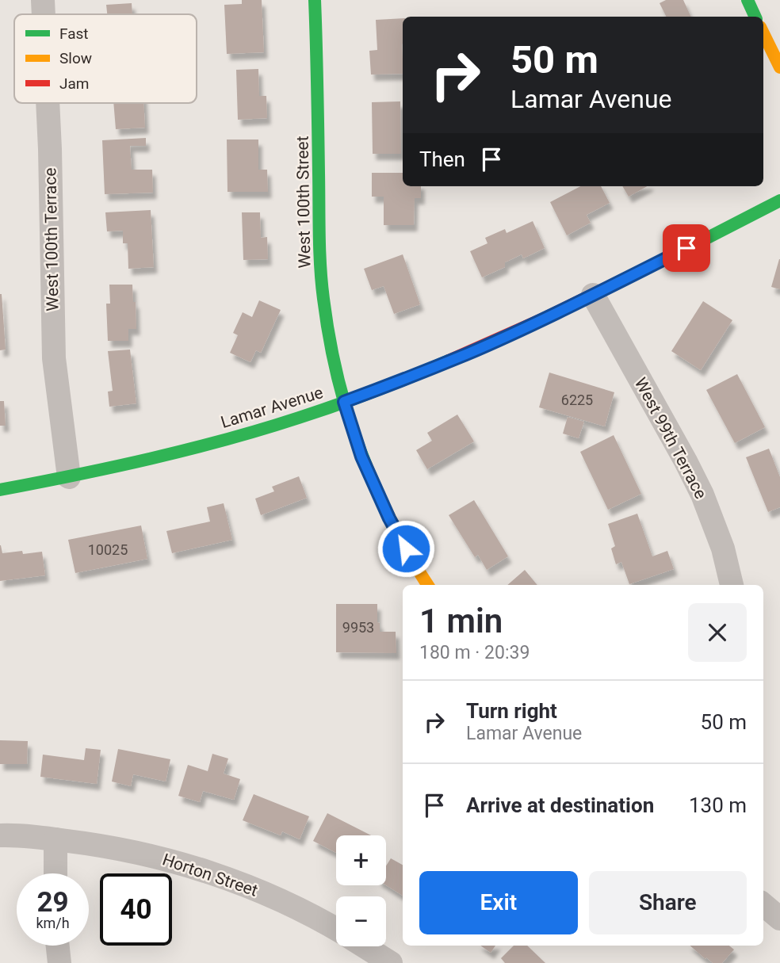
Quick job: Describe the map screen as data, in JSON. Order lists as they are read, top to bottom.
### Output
{
  "streets": {
    "street": [
      "West 100th Street",
      "West 100th Terrace",
      "Lamar Avenue",
      "West 99th Terrace",
      "Horton Street"
    ]
  },
  "crossings": [
    ["West 100th Street", "Lamar Avenue"],
    ["West 100th Terrace", "Lamar Avenue"],
    ["Lamar Avenue", "West 99th Terrace"]
  ],
  "house_numbers": ["6225", "10025", "9953"],
  "legend": ["Fast", "Slow", "Jam"],
  "page": {
    "turn": ["50 m", "Lamar Avenue"],
    "then": "Then",
    "heading": ["1 min", "180 m · 20:39"],
    "list": [
      {
        "name": "Turn right",
        "note": "Lamar Avenue",
        "value": "50 m"
      },
      {
        "name": "Arrive at destination",
        "value": "130 m"
      }
    ],
    "map_buttons": ["+", "−"],
    "buttons": ["Exit", "Share"],
    "speed": "29 km/h",
    "limit": "40"
  }
}
